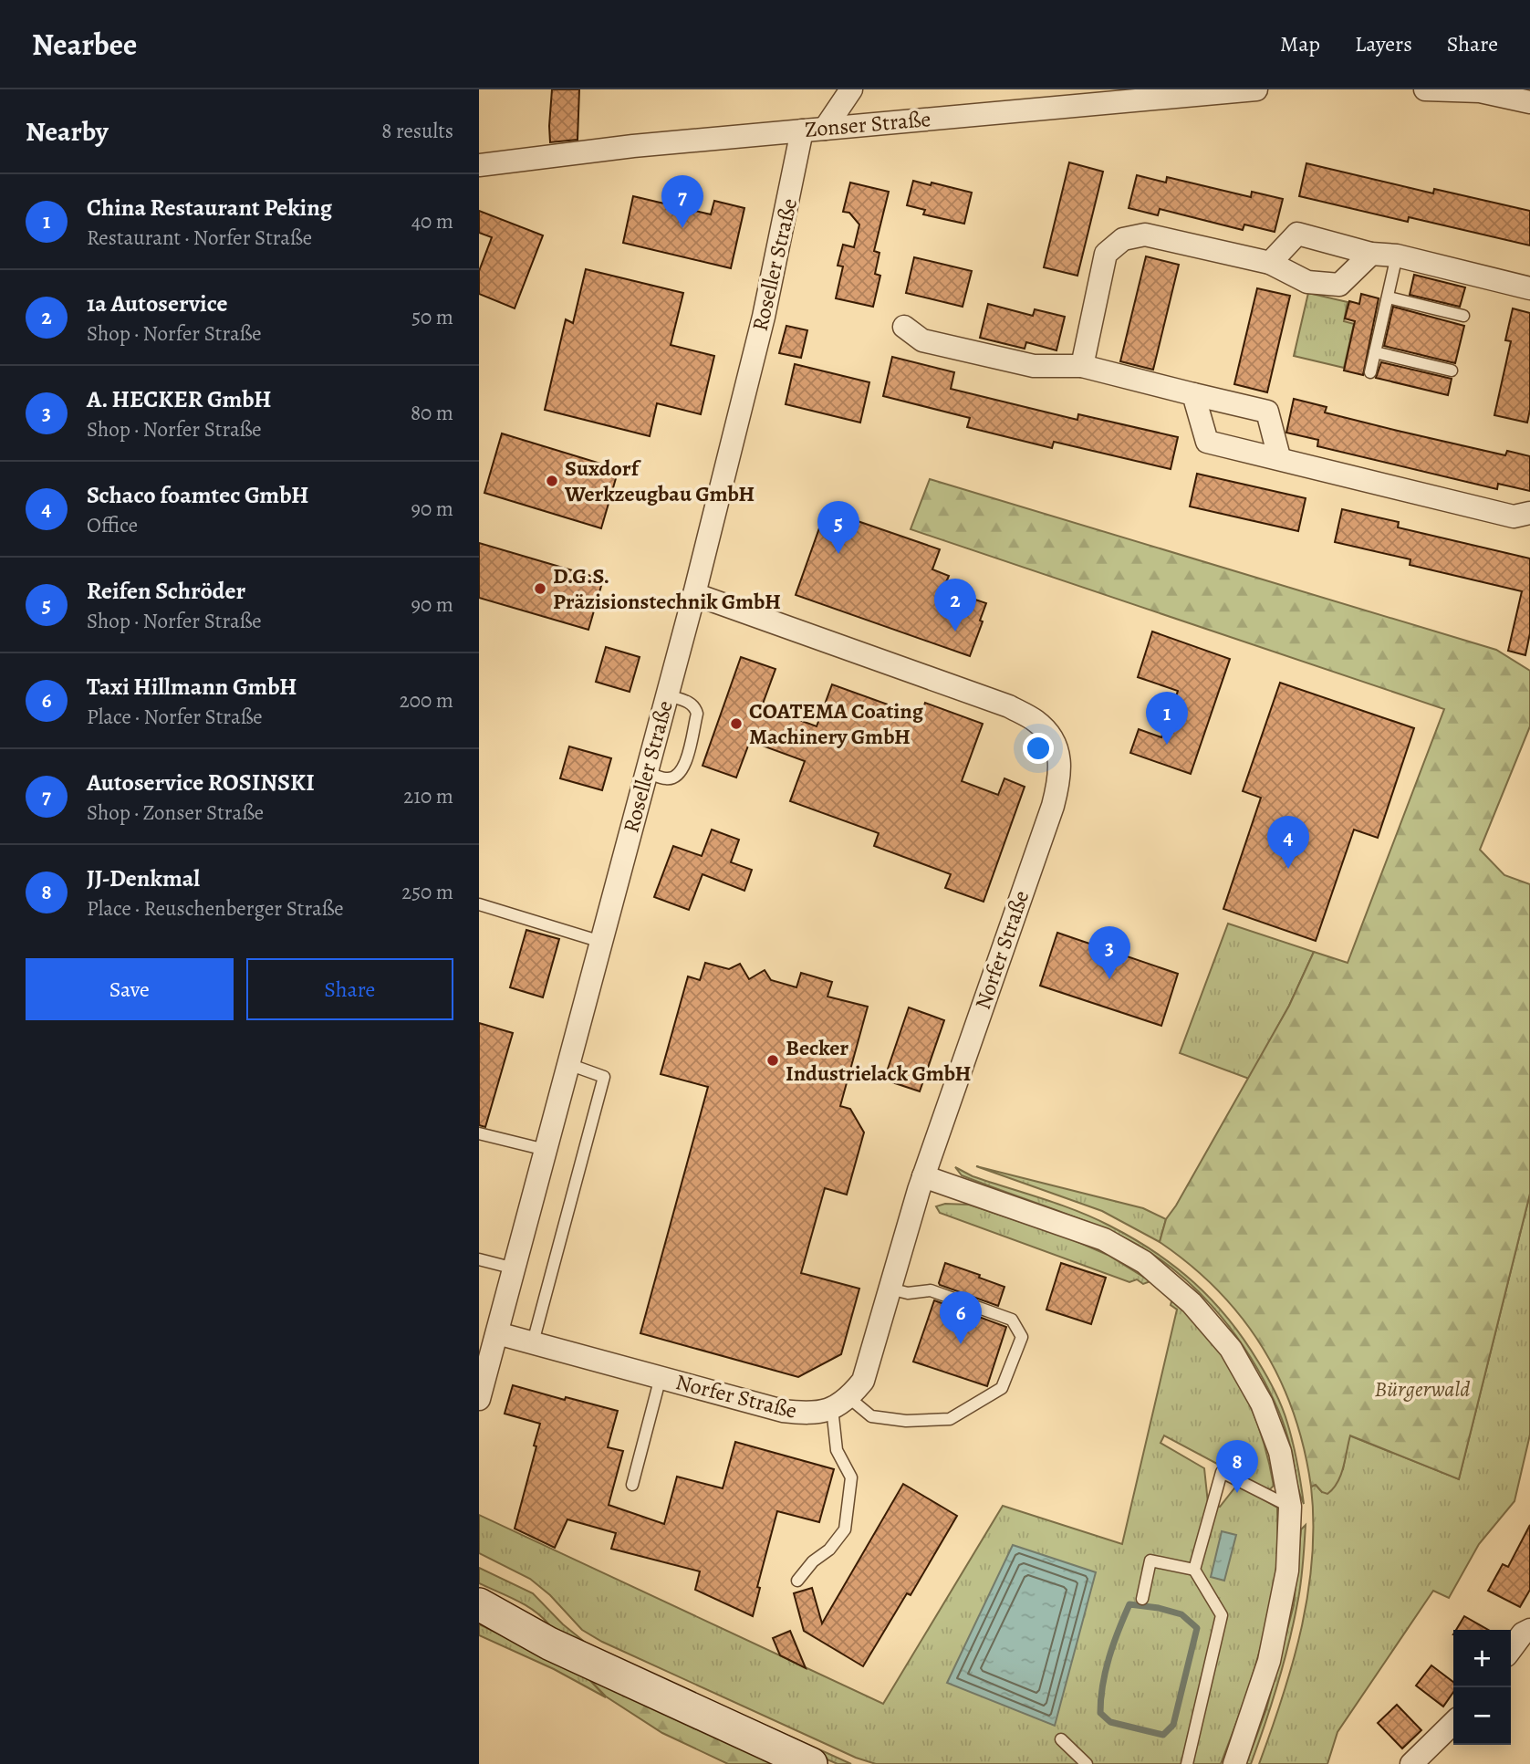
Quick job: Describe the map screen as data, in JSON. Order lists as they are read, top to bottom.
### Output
{
  "streets": {
    "street": ["Zonser Straße", "Roseller Straße", "Norfer Straße"]
  },
  "crossings": [
    ["Zonser Straße", "Roseller Straße"],
    ["Roseller Straße", "Norfer Straße"]
  ],
  "parks": ["Bürgerwald"],
  "places": [
    "Suxdorf Werkzeugbau GmbH",
    "D.G.S. Präzisionstechnik GmbH",
    "COATEMA Coating Machinery GmbH",
    "Becker Industrielack GmbH"
  ],
  "page": {
    "header": "Nearbee",
    "nav": ["Map", "Layers", "Share"],
    "heading": ["Nearby", "8 results"],
    "list": [
      {
        "mark": "1",
        "name": "China Restaurant Peking",
        "note": "Restaurant · Norfer Straße",
        "value": "40 m"
      },
      {
        "mark": "2",
        "name": "1a Autoservice",
        "note": "Shop · Norfer Straße",
        "value": "50 m"
      },
      {
        "mark": "3",
        "name": "A. HECKER GmbH",
        "note": "Shop · Norfer Straße",
        "value": "80 m"
      },
      {
        "mark": "4",
        "name": "Schaco foamtec GmbH",
        "note": "Office",
        "value": "90 m"
      },
      {
        "mark": "5",
        "name": "Reifen Schröder",
        "note": "Shop · Norfer Straße",
        "value": "90 m"
      },
      {
        "mark": "6",
        "name": "Taxi Hillmann GmbH",
        "note": "Place · Norfer Straße",
        "value": "200 m"
      },
      {
        "mark": "7",
        "name": "Autoservice ROSINSKI",
        "note": "Shop · Zonser Straße",
        "value": "210 m"
      },
      {
        "mark": "8",
        "name": "JJ-Denkmal",
        "note": "Place · Reuschenberger Straße",
        "value": "250 m"
      }
    ],
    "pins": [
      "7",
      "5",
      "2",
      "1",
      "4",
      "3",
      "6",
      "8"
    ],
    "buttons": ["Save", "Share"],
    "map_buttons": ["+", "−"]
  }
}
